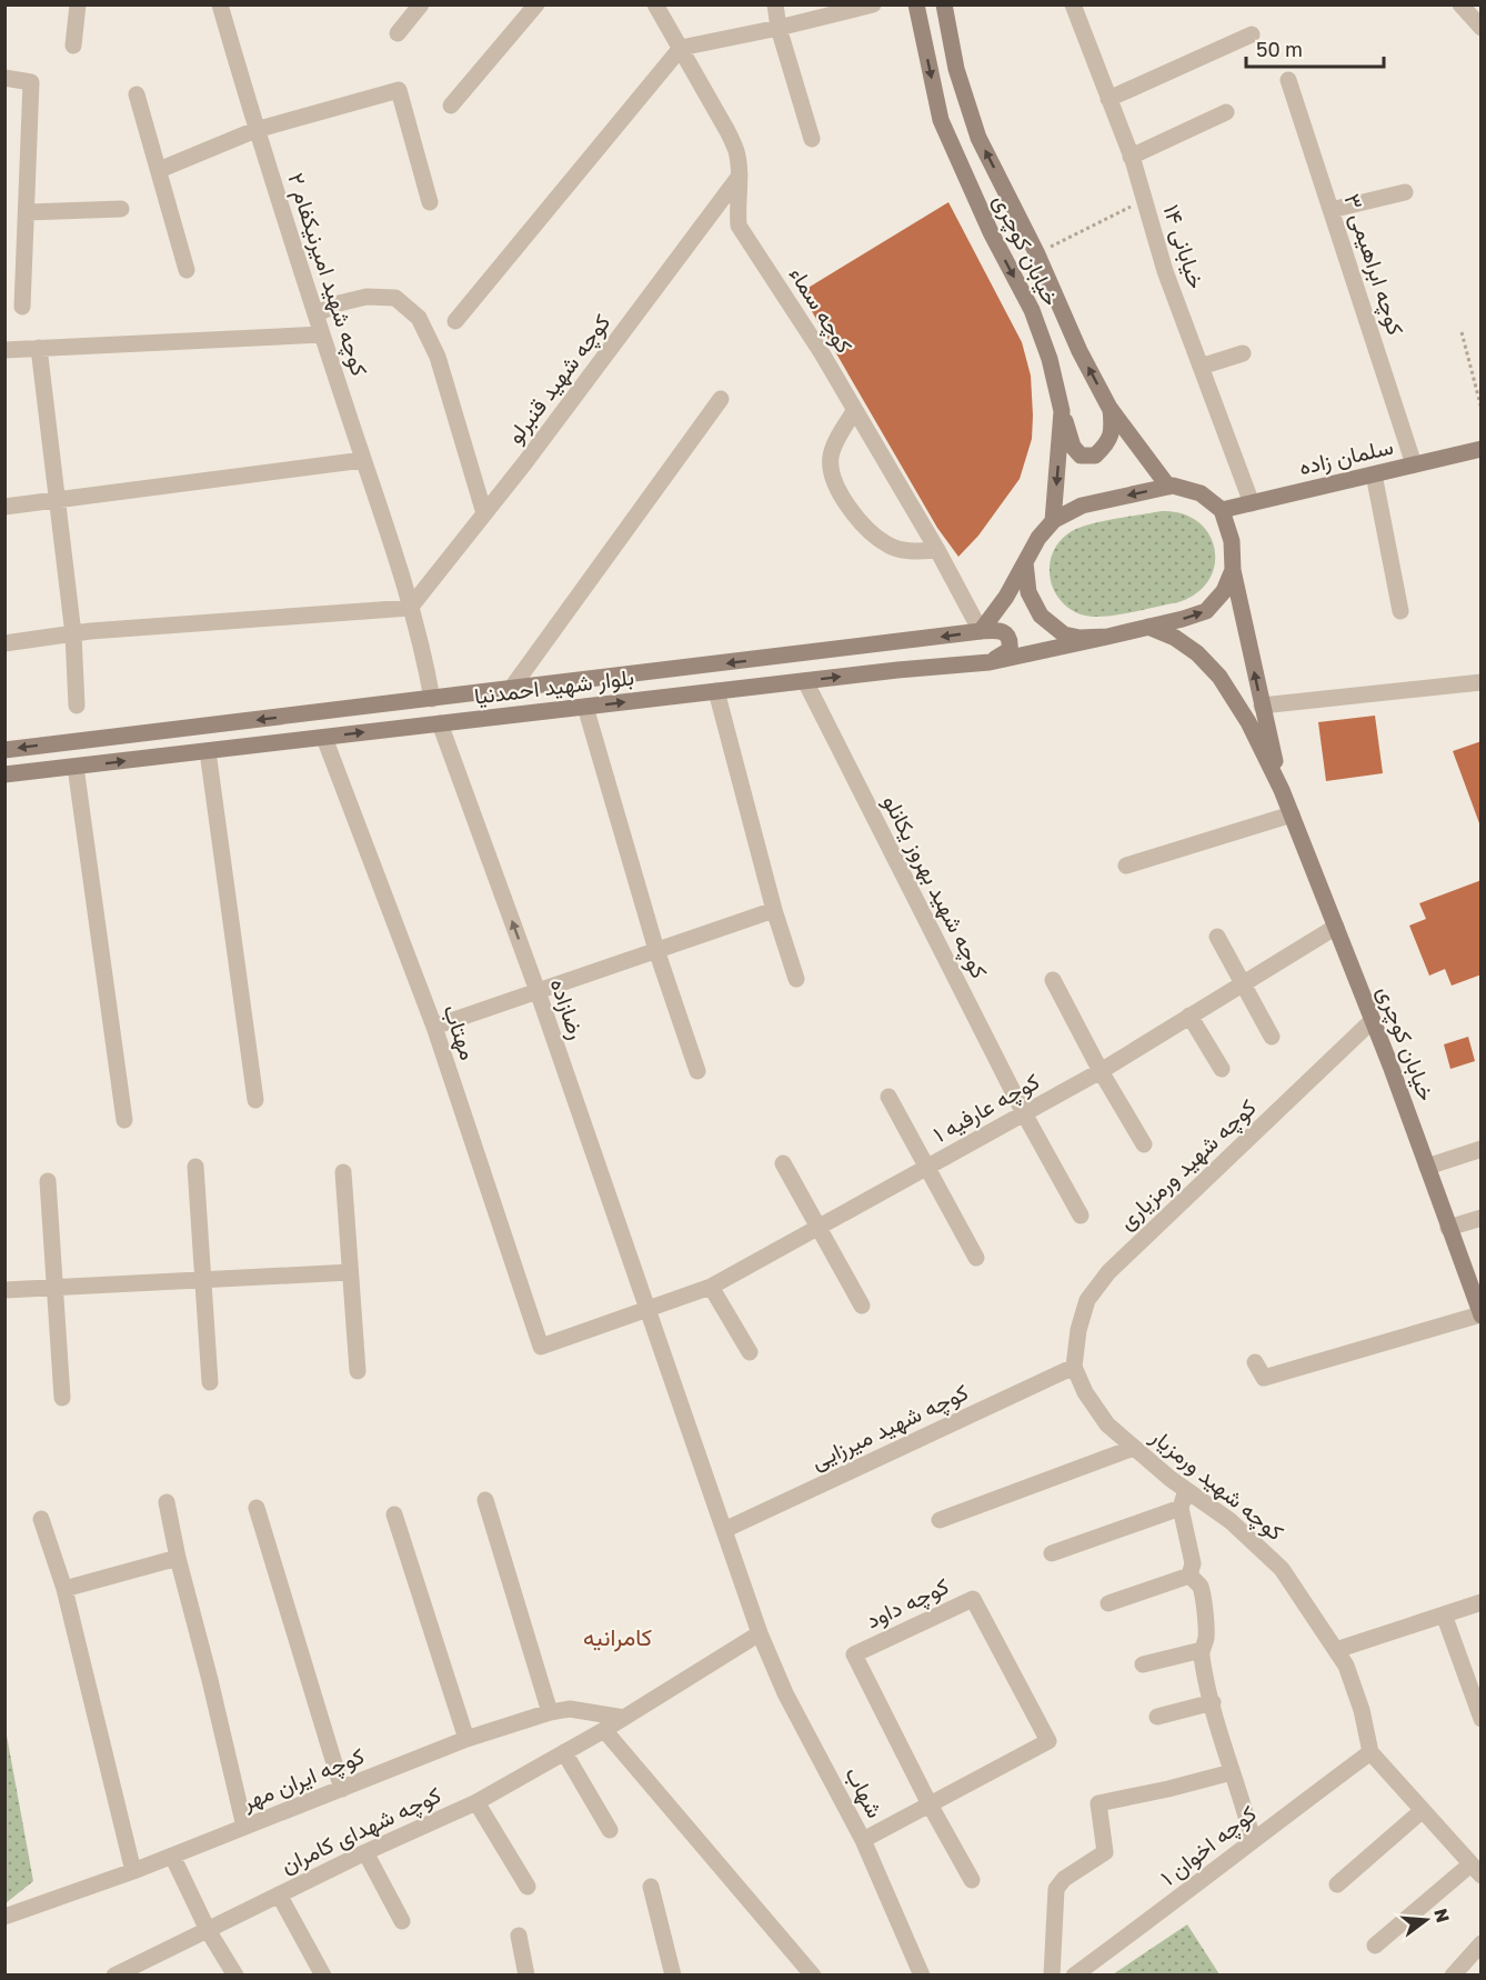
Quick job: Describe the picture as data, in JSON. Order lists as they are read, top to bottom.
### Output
{
  "streets": {
    "main road": ["خیابان کوچری", "سلمان زاده", "بلوار شهید احمدنیا"],
    "street": [
      "خیابانی ۱۴",
      "کوچه ابراهیمی ۳",
      "کوچه شهید امیرنیکفام ۲",
      "کوچه سماء",
      "کوچه شهید قنبرلو",
      "کوچه شهید بهروز یکانلو",
      "رضازاده",
      "مهتاب",
      "کوچه عارفیه ۱",
      "کوچه شهید ورمزیاری",
      "کوچه شهید میرزایی",
      "کوچه شهید ورمزیار",
      "کوچه داود",
      "کوچه ایران مهر",
      "شهاب",
      "کوچه شهدای کامران",
      "کوچه اخوان ۱"
    ]
  },
  "crossings": [
    ["خیابانی ۱۴", "سلمان زاده"],
    ["خیابان کوچری", "سلمان زاده"],
    ["خیابان کوچری", "بلوار شهید احمدنیا"],
    ["خیابان کوچری", "کوچه عارفیه ۱"],
    ["خیابان کوچری", "کوچه شهید ورمزیاری"],
    ["کوچه ابراهیمی ۳", "سلمان زاده"],
    ["کوچه شهید امیرنیکفام ۲", "کوچه شهید قنبرلو"],
    ["کوچه شهید امیرنیکفام ۲", "بلوار شهید احمدنیا"],
    ["کوچه سماء", "کوچه شهید قنبرلو"],
    ["کوچه سماء", "بلوار شهید احمدنیا"],
    ["سلمان زاده", "بلوار شهید احمدنیا"],
    ["بلوار شهید احمدنیا", "کوچه شهید بهروز یکانلو"],
    ["بلوار شهید احمدنیا", "رضازاده"],
    ["بلوار شهید احمدنیا", "مهتاب"],
    ["کوچه شهید بهروز یکانلو", "کوچه عارفیه ۱"],
    ["رضازاده", "کوچه عارفیه ۱"],
    ["رضازاده", "کوچه شهید میرزایی"],
    ["رضازاده", "شهاب"],
    ["مهتاب", "کوچه عارفیه ۱"],
    ["کوچه شهید ورمزیاری", "کوچه شهید میرزایی"],
    ["کوچه شهید ورمزیاری", "کوچه شهید ورمزیار"],
    ["کوچه شهید میرزایی", "کوچه شهید ورمزیار"],
    ["کوچه شهید میرزایی", "شهاب"],
    ["کوچه شهید ورمزیار", "کوچه اخوان ۱"],
    ["کوچه داود", "شهاب"],
    ["کوچه ایران مهر", "کوچه شهدای کامران"],
    ["شهاب", "کوچه شهدای کامران"]
  ],
  "districts": ["کامرانیه"],
  "scale_bar": "50 m",
  "north": "right"
}
